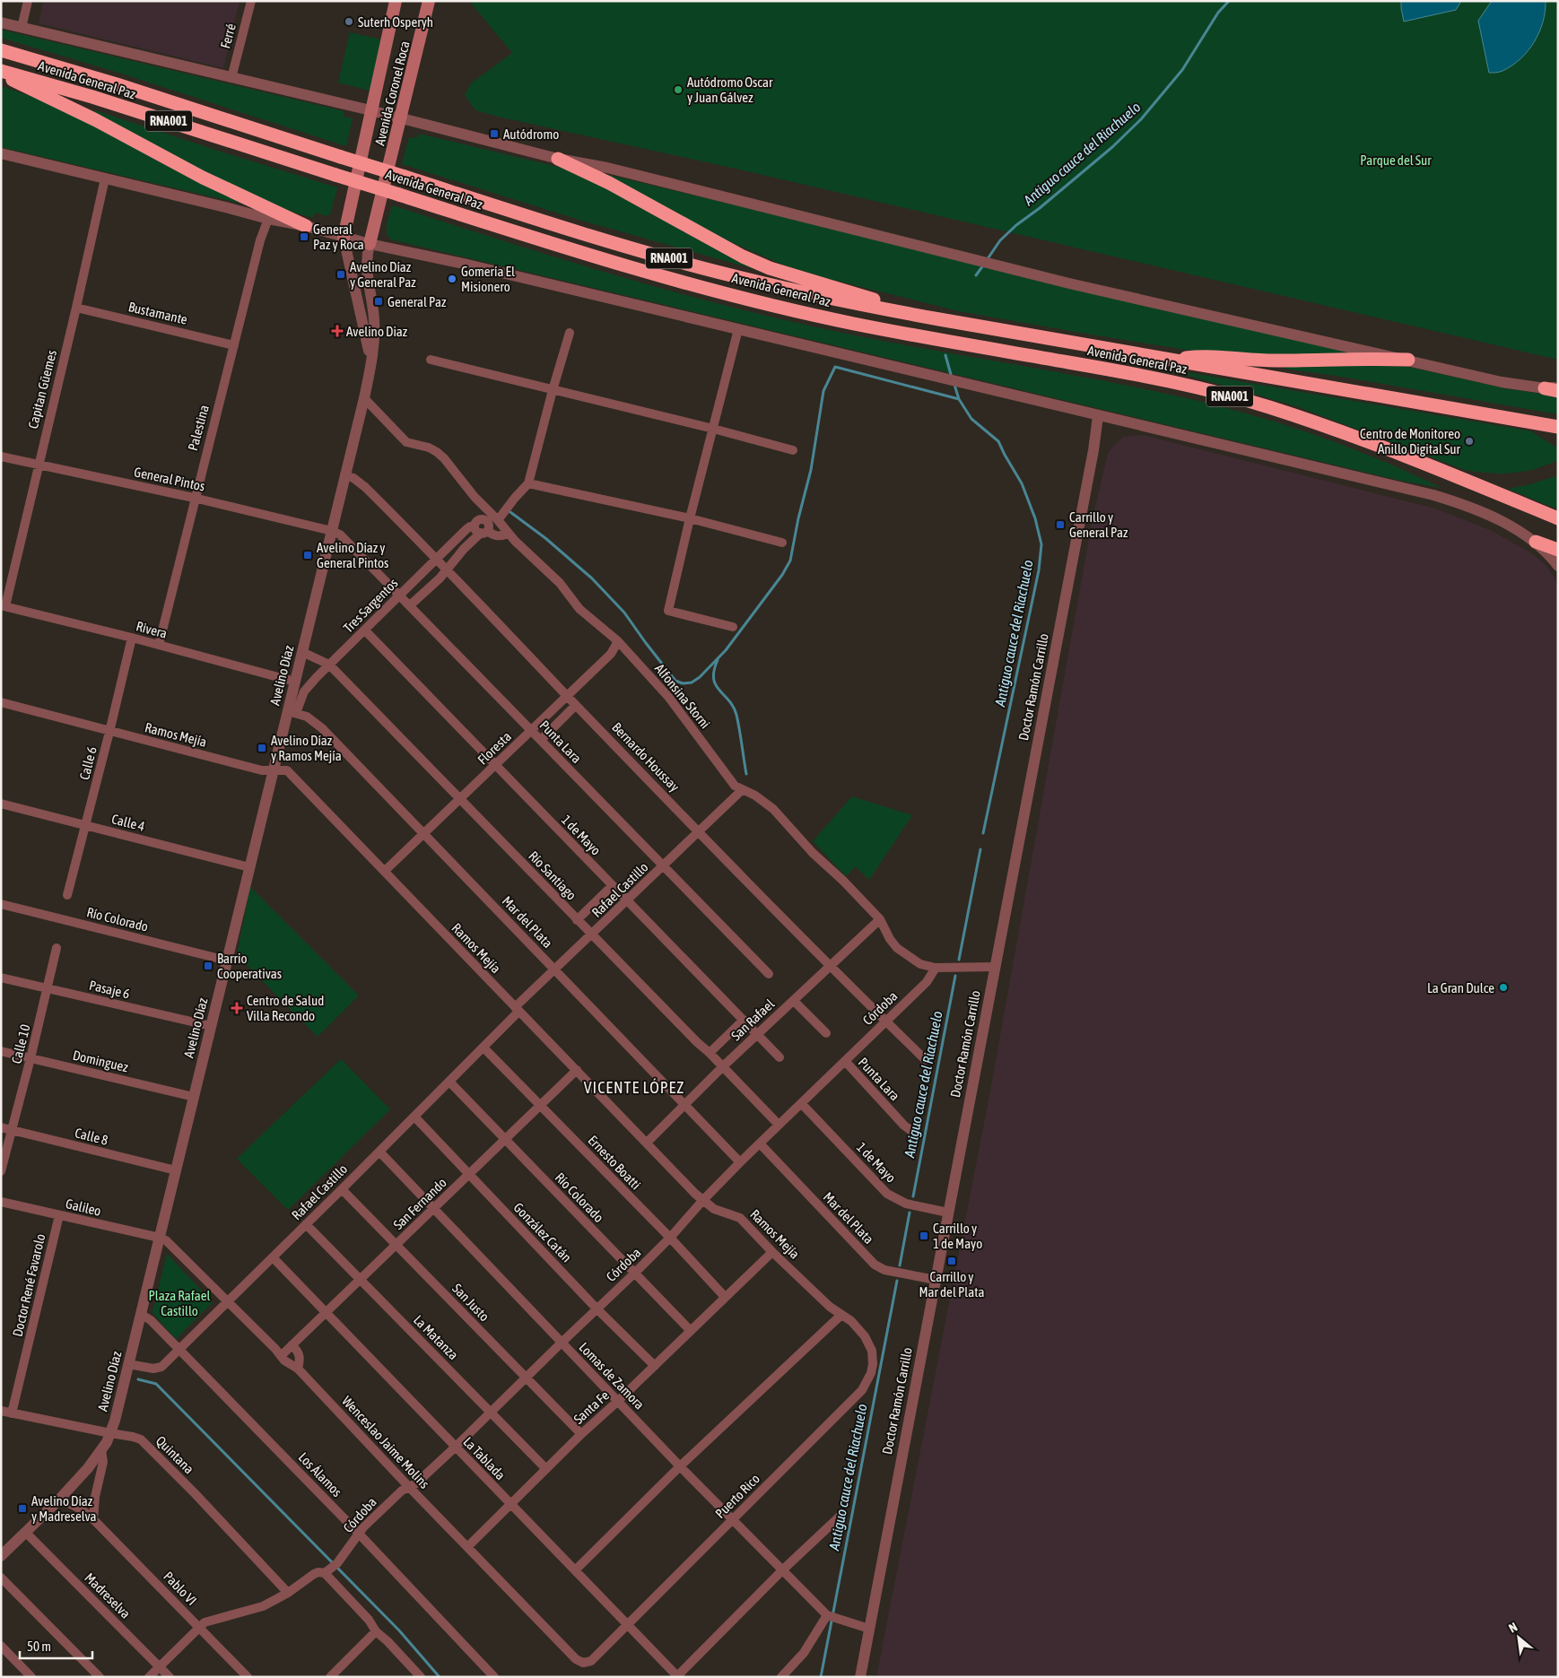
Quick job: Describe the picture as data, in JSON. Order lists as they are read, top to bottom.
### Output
{
  "streets": {
    "highway": ["Avenida General Paz", "RNA001"],
    "main road": ["Avenida Coronel Roca"],
    "street": [
      "Ferré",
      "Bustamante",
      "Capitan Güemes",
      "Palestina",
      "General Pintos",
      "Tres Sargentos",
      "Rivera",
      "Avelino Díaz",
      "Doctor Ramón Carrillo",
      "Alfonsina Storni",
      "Ramos Mejía",
      "Punta Lara",
      "Floresta",
      "Bernardo Houssay",
      "Calle 6",
      "Calle 4",
      "1 de Mayo",
      "Río Santiago",
      "Rafael Castillo",
      "Río Colorado",
      "Mar del Plata",
      "Pasaje 6",
      "Córdoba",
      "San Rafael",
      "Calle 10",
      "Dominguez",
      "Calle 8",
      "Ernesto Boatti",
      "San Fernando",
      "Galileo",
      "González Catán",
      "Doctor René Favarolo",
      "San Justo",
      "La Matanza",
      "Lomas de Zamora",
      "Santa Fe",
      "Wenceslao Jaime Molins",
      "Quintana",
      "La Tablada",
      "Los Álamos",
      "Puerto Rico",
      "Pablo VI",
      "Madreselva"
    ]
  },
  "crossings": [
    ["Avenida Coronel Roca", "Avelino Díaz"],
    ["Bustamante", "Capitan Güemes"],
    ["Bustamante", "Palestina"],
    ["Capitan Güemes", "General Pintos"],
    ["Capitan Güemes", "Rivera"],
    ["Palestina", "General Pintos"],
    ["Palestina", "Rivera"],
    ["General Pintos", "Avelino Díaz"],
    ["General Pintos", "Punta Lara"],
    ["Tres Sargentos", "Avelino Díaz"],
    ["Tres Sargentos", "Punta Lara"],
    ["Tres Sargentos", "Bernardo Houssay"],
    ["Tres Sargentos", "1 de Mayo"],
    ["Tres Sargentos", "Río Santiago"],
    ["Tres Sargentos", "Mar del Plata"],
    ["Rivera", "Avelino Díaz"],
    ["Rivera", "Calle 6"],
    ["Avelino Díaz", "Alfonsina Storni"],
    ["Avelino Díaz", "Ramos Mejía"],
    ["Avelino Díaz", "Punta Lara"],
    ["Avelino Díaz", "Bernardo Houssay"],
    ["Avelino Díaz", "Calle 4"],
    ["Avelino Díaz", "Río Santiago"],
    ["Avelino Díaz", "Rafael Castillo"],
    ["Avelino Díaz", "Río Colorado"],
    ["Avelino Díaz", "Mar del Plata"],
    ["Avelino Díaz", "Pasaje 6"],
    ["Avelino Díaz", "Dominguez"],
    ["Avelino Díaz", "Calle 8"],
    ["Avelino Díaz", "Galileo"],
    ["Avelino Díaz", "Wenceslao Jaime Molins"],
    ["Avelino Díaz", "Quintana"],
    ["Avelino Díaz", "Los Álamos"],
    ["Avelino Díaz", "Pablo VI"],
    ["Avelino Díaz", "Madreselva"],
    ["Doctor Ramón Carrillo", "Alfonsina Storni"],
    ["Doctor Ramón Carrillo", "1 de Mayo"],
    ["Doctor Ramón Carrillo", "Mar del Plata"],
    ["Alfonsina Storni", "Floresta"],
    ["Alfonsina Storni", "Rafael Castillo"],
    ["Alfonsina Storni", "Córdoba"],
    ["Alfonsina Storni", "San Rafael"],
    ["Ramos Mejía", "Floresta"],
    ["Ramos Mejía", "Calle 6"],
    ["Ramos Mejía", "Rafael Castillo"],
    ["Ramos Mejía", "Córdoba"],
    ["Ramos Mejía", "San Rafael"],
    ["Ramos Mejía", "San Fernando"],
    ["Ramos Mejía", "Santa Fe"],
    ["Ramos Mejía", "Puerto Rico"],
    ["Punta Lara", "Floresta"],
    ["Punta Lara", "Rafael Castillo"],
    ["Punta Lara", "Córdoba"],
    ["Floresta", "Bernardo Houssay"],
    ["Floresta", "1 de Mayo"],
    ["Floresta", "Río Santiago"],
    ["Floresta", "Mar del Plata"],
    ["Bernardo Houssay", "Rafael Castillo"],
    ["Bernardo Houssay", "Córdoba"],
    ["Bernardo Houssay", "San Rafael"],
    ["Calle 6", "Calle 4"],
    ["1 de Mayo", "Rafael Castillo"],
    ["1 de Mayo", "Córdoba"],
    ["1 de Mayo", "San Rafael"],
    ["Río Santiago", "Rafael Castillo"],
    ["Río Santiago", "Córdoba"],
    ["Río Santiago", "San Rafael"],
    ["Rafael Castillo", "Río Colorado"],
    ["Rafael Castillo", "Mar del Plata"],
    ["Rafael Castillo", "Ernesto Boatti"],
    ["Rafael Castillo", "González Catán"],
    ["Rafael Castillo", "San Justo"],
    ["Rafael Castillo", "La Matanza"],
    ["Rafael Castillo", "Lomas de Zamora"],
    ["Rafael Castillo", "Wenceslao Jaime Molins"],
    ["Rafael Castillo", "La Tablada"],
    ["Rafael Castillo", "Los Álamos"],
    ["Río Colorado", "Córdoba"],
    ["Río Colorado", "San Fernando"],
    ["Río Colorado", "Santa Fe"],
    ["Mar del Plata", "Córdoba"],
    ["Mar del Plata", "San Rafael"],
    ["Pasaje 6", "Calle 10"],
    ["Córdoba", "Ernesto Boatti"],
    ["Córdoba", "González Catán"],
    ["Córdoba", "San Justo"],
    ["Córdoba", "La Matanza"],
    ["Córdoba", "Lomas de Zamora"],
    ["Córdoba", "Wenceslao Jaime Molins"],
    ["Córdoba", "La Tablada"],
    ["Córdoba", "Los Álamos"],
    ["Calle 10", "Dominguez"],
    ["Calle 10", "Calle 8"],
    ["Ernesto Boatti", "San Fernando"],
    ["Ernesto Boatti", "Santa Fe"],
    ["San Fernando", "González Catán"],
    ["San Fernando", "San Justo"],
    ["San Fernando", "La Matanza"],
    ["San Fernando", "Lomas de Zamora"],
    ["San Fernando", "Wenceslao Jaime Molins"],
    ["San Fernando", "La Tablada"],
    ["Galileo", "Doctor René Favarolo"],
    ["Galileo", "Wenceslao Jaime Molins"],
    ["González Catán", "Santa Fe"],
    ["Doctor René Favarolo", "Quintana"],
    ["San Justo", "Santa Fe"],
    ["La Matanza", "Santa Fe"],
    ["Lomas de Zamora", "Santa Fe"],
    ["Lomas de Zamora", "Puerto Rico"],
    ["Santa Fe", "Wenceslao Jaime Molins"],
    ["Santa Fe", "La Tablada"],
    ["Wenceslao Jaime Molins", "Puerto Rico"],
    ["La Tablada", "Puerto Rico"]
  ],
  "districts": ["VICENTE LÓPEZ"],
  "water": ["Antiguo cauce del Riachuelo"],
  "parks": ["Parque del Sur", "Plaza Rafael Castillo"],
  "places": {
    "other": [
      "Suterh Osperyh",
      "Autódromo Oscar y Juan Gálvez",
      "Gomería El Misionero",
      "Centro de Monitoreo Anillo Digital Sur",
      "La Gran Dulce"
    ],
    "transit": [
      "Autódromo",
      "General Paz y Roca",
      "Avelino Díaz y General Paz",
      "General Paz",
      "Carrillo y General Paz",
      "Avelino Díaz y General Pintos",
      "Avelino Díaz y Ramos Mejía",
      "Barrio Cooperativas",
      "Carrillo y 1 de Mayo",
      "Carrillo y Mar del Plata",
      "Avelino Díaz y Madreselva"
    ],
    "health": ["Avelino Diaz", "Centro de Salud Villa Recondo"]
  },
  "scale_bar": "50 m",
  "north": "top left"
}
